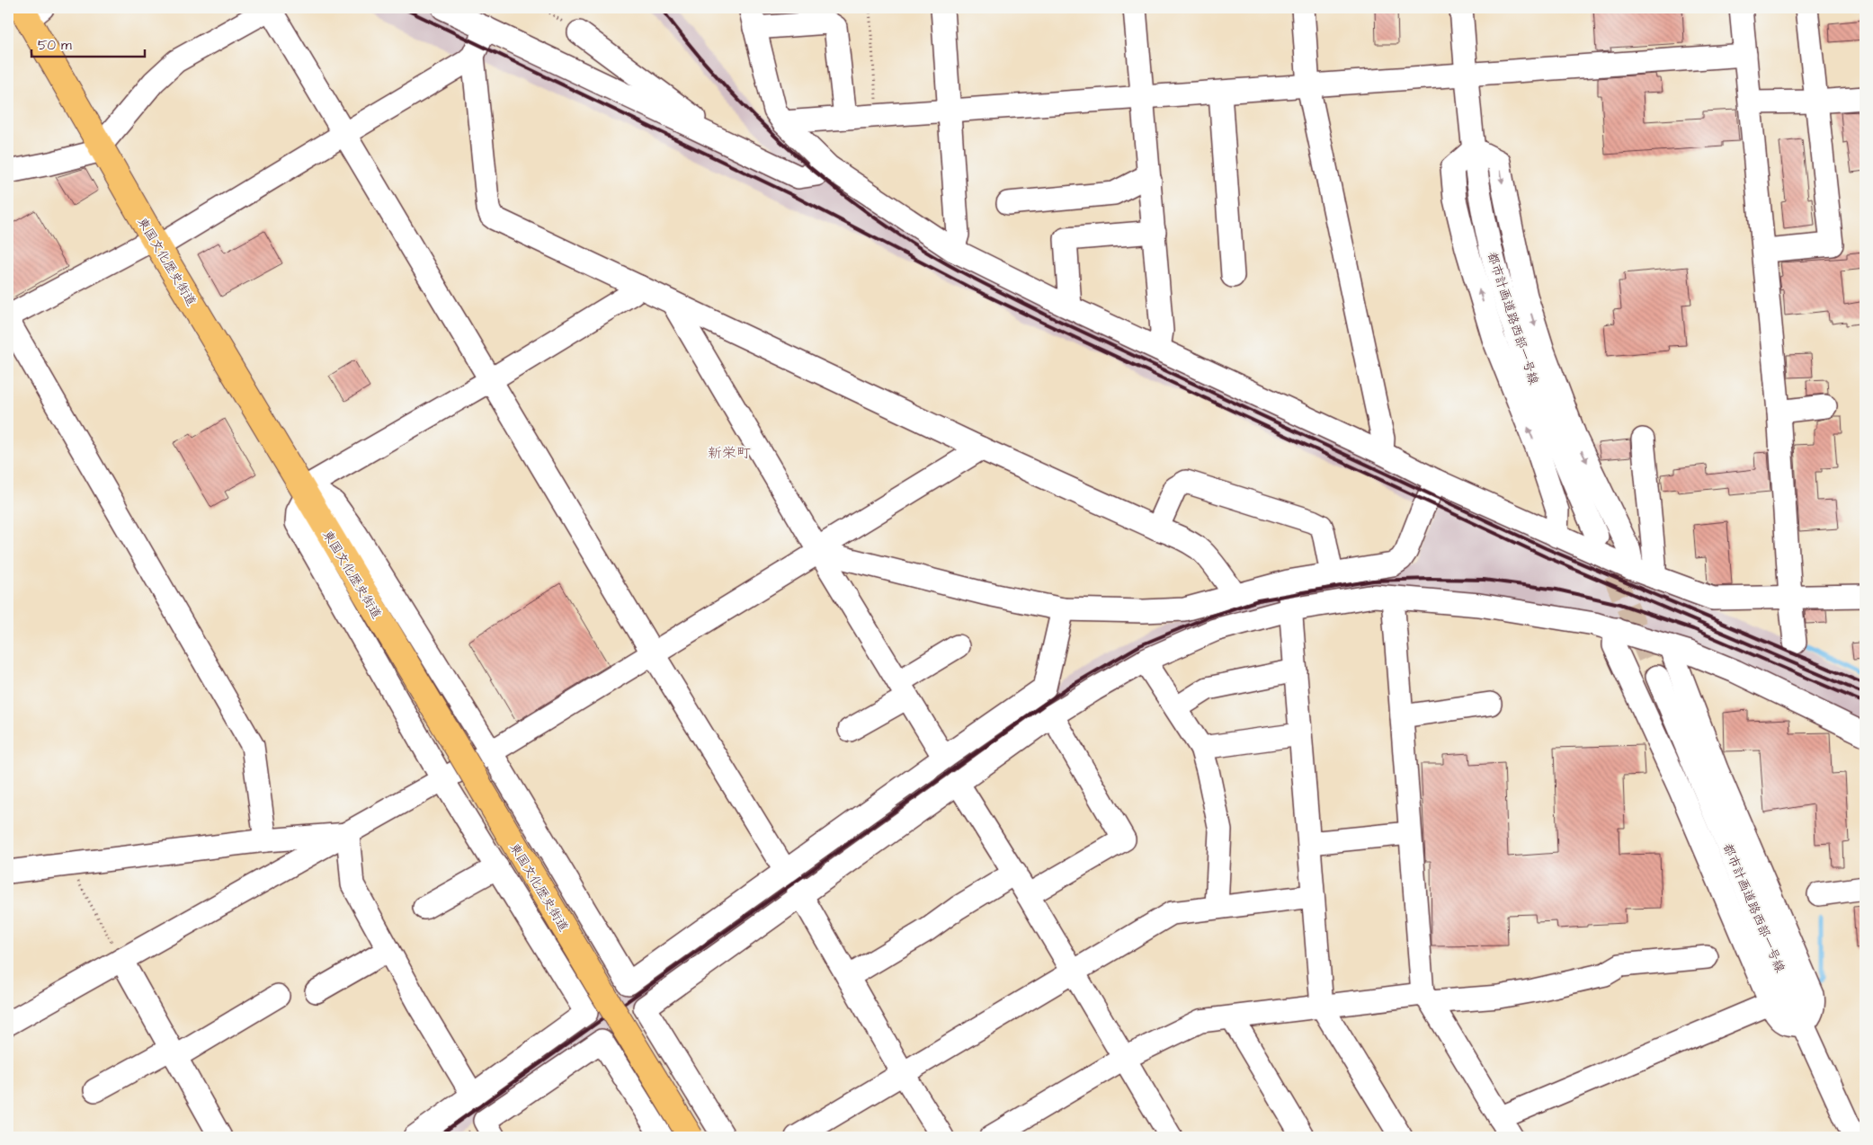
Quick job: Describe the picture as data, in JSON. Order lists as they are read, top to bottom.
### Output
{
  "streets": {
    "highway": ["東国文化歴史街道"],
    "street": ["都市計画道路西部一号線"]
  },
  "districts": ["新栄町"],
  "scale_bar": "50 m"
}
